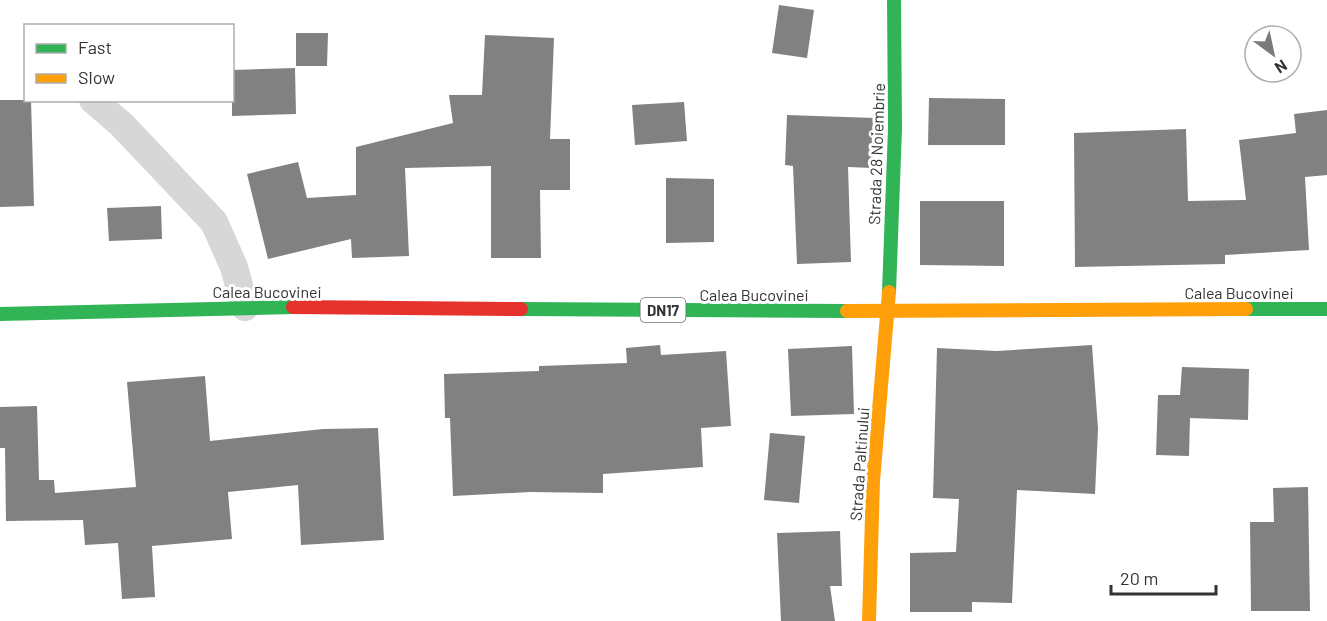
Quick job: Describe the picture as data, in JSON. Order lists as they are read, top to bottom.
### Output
{
  "streets": {
    "main road": [
      "Strada 28 Noiembrie",
      "Calea Bucovinei",
      "DN17",
      "Strada Paltinului"
    ]
  },
  "crossings": [
    ["Strada 28 Noiembrie", "Calea Bucovinei"],
    ["Strada 28 Noiembrie", "Strada Paltinului"],
    ["Calea Bucovinei", "Strada Paltinului"]
  ],
  "legend": ["Fast", "Slow"],
  "scale_bar": "20 m",
  "north": "bottom right"
}
